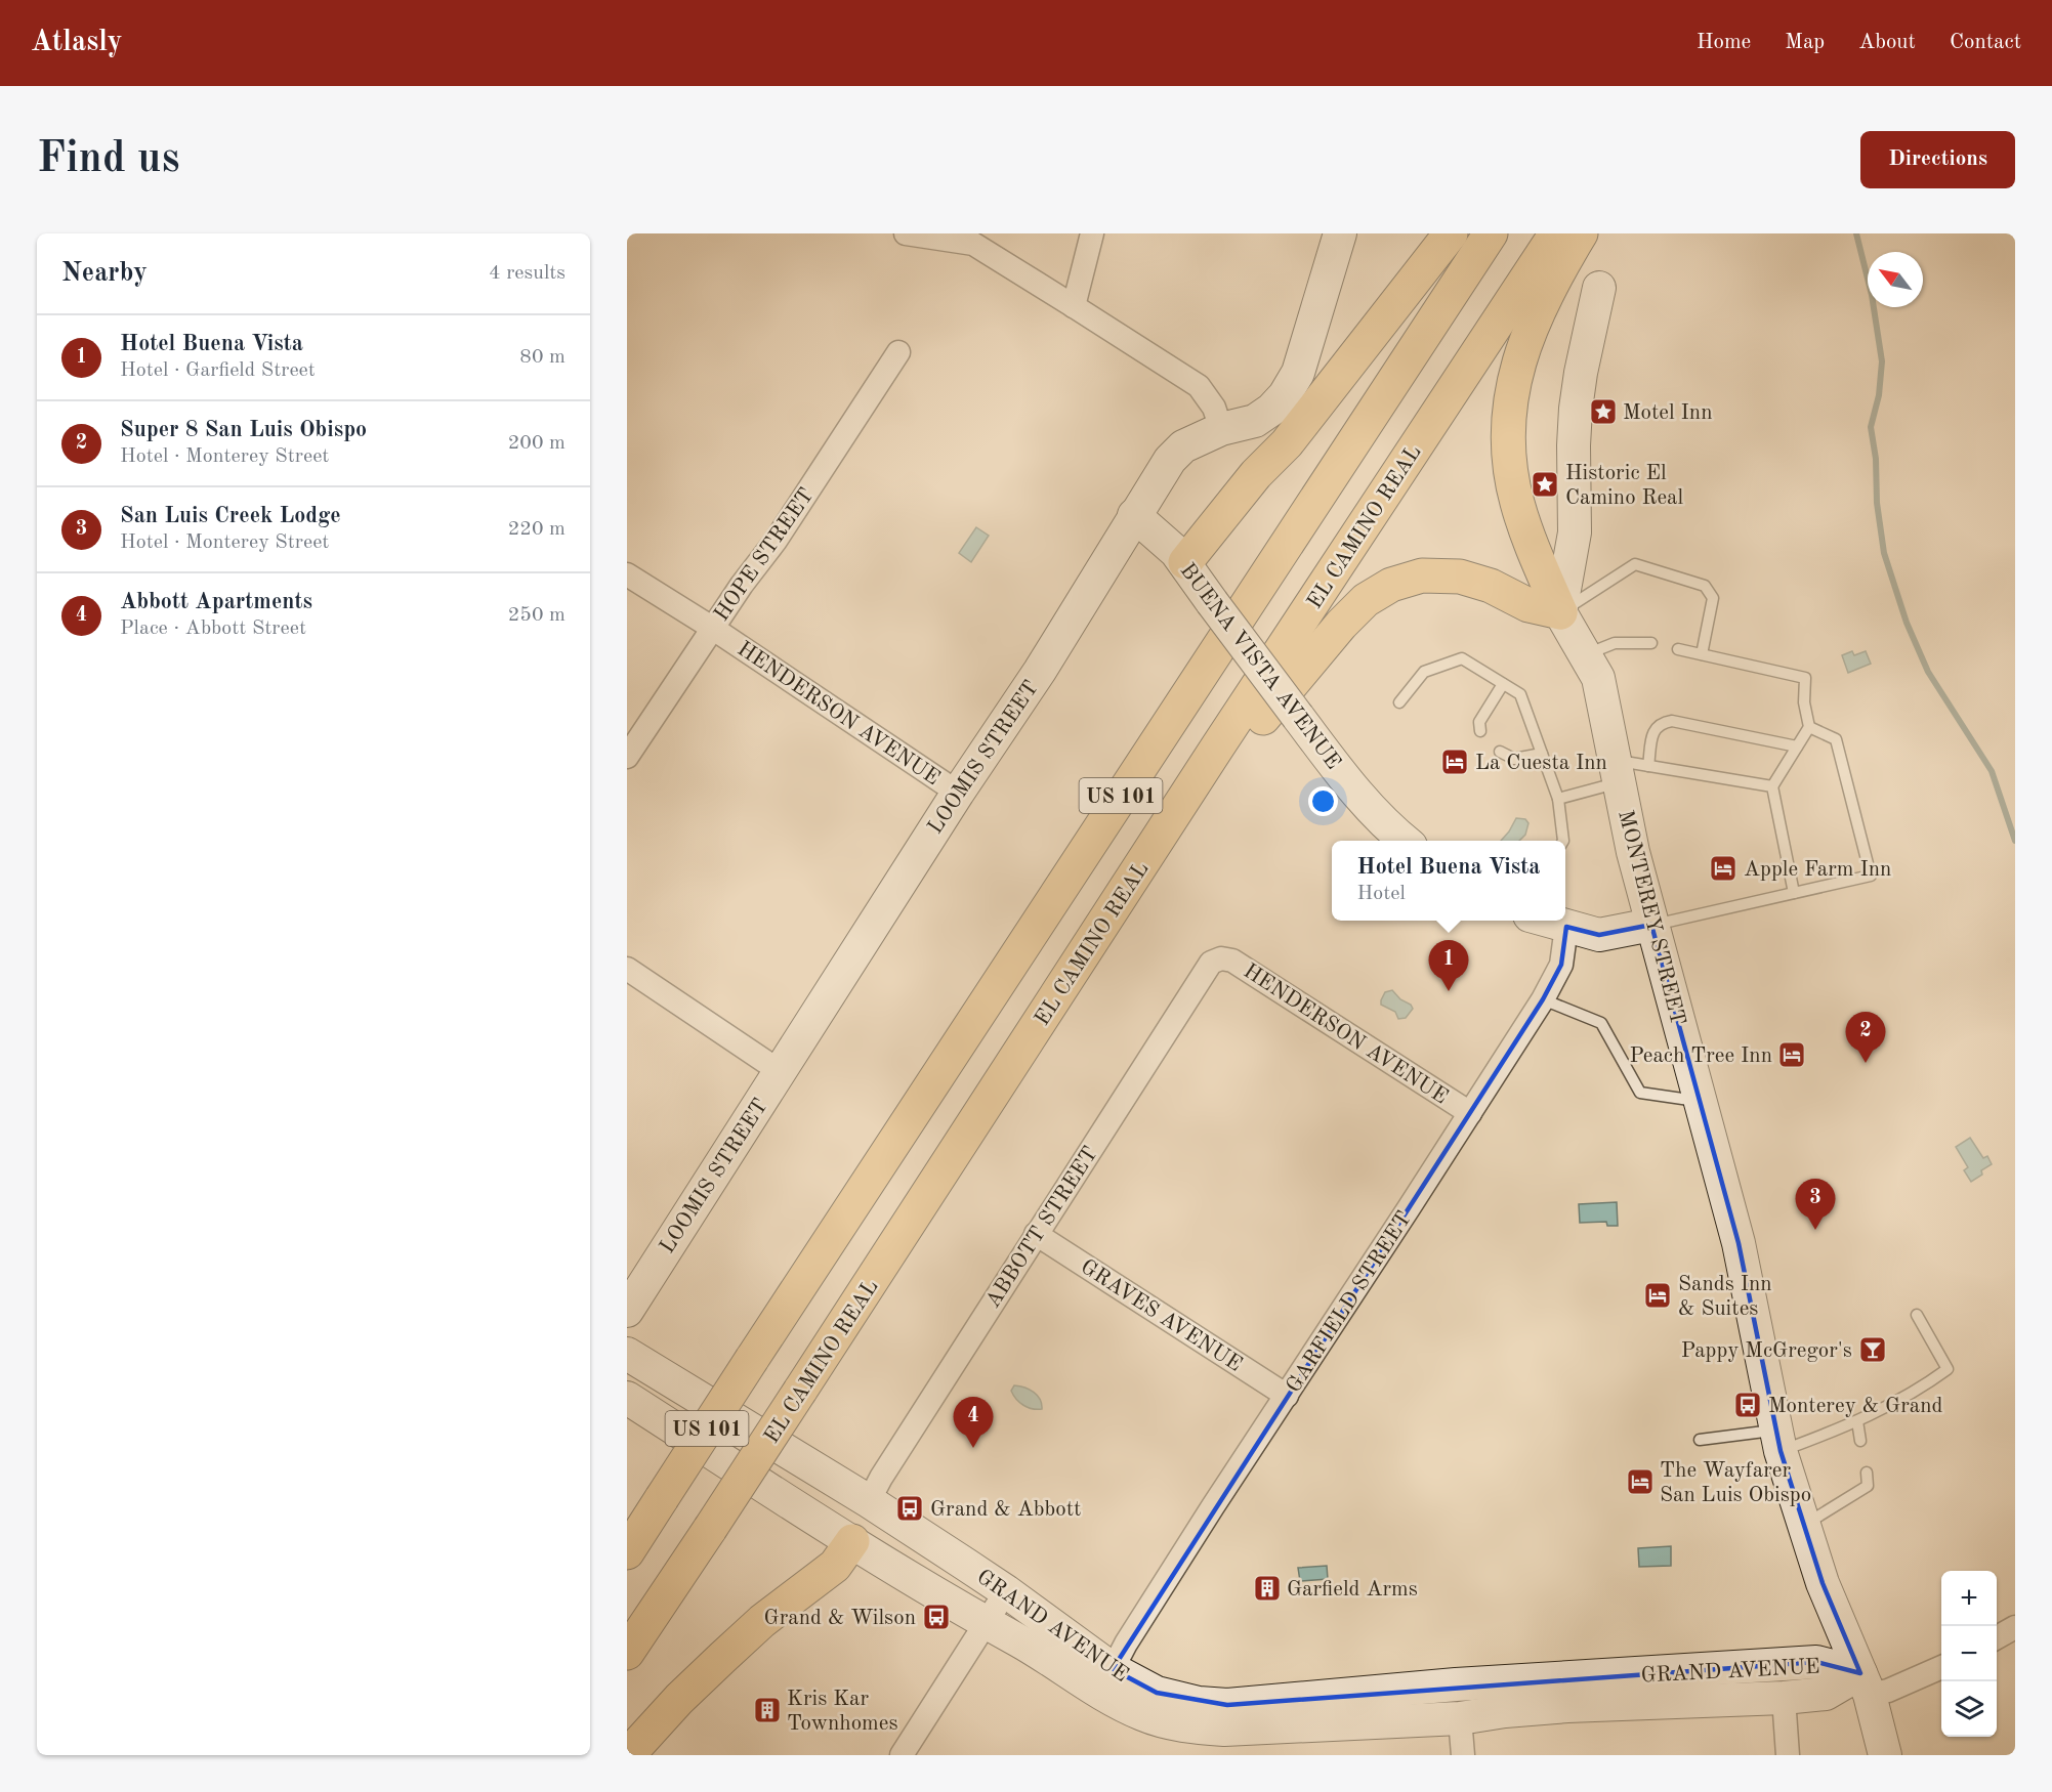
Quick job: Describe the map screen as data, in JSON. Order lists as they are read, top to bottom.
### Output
{
  "streets": {
    "highway": ["EL CAMINO REAL", "US 101"],
    "street": [
      "HOPE STREET",
      "BUENA VISTA AVENUE",
      "HENDERSON AVENUE",
      "LOOMIS STREET",
      "MONTEREY STREET",
      "ABBOTT STREET",
      "GARFIELD STREET",
      "GRAVES AVENUE",
      "GRAND AVENUE"
    ]
  },
  "crossings": [
    ["HOPE STREET", "HENDERSON AVENUE"],
    ["BUENA VISTA AVENUE", "LOOMIS STREET"],
    ["HENDERSON AVENUE", "LOOMIS STREET"],
    ["HENDERSON AVENUE", "ABBOTT STREET"],
    ["HENDERSON AVENUE", "GARFIELD STREET"],
    ["MONTEREY STREET", "GRAND AVENUE"],
    ["ABBOTT STREET", "GRAVES AVENUE"],
    ["ABBOTT STREET", "GRAND AVENUE"],
    ["GARFIELD STREET", "GRAVES AVENUE"],
    ["GARFIELD STREET", "GRAND AVENUE"]
  ],
  "places": {
    "place": ["Motel Inn", "Historic El Camino Real"],
    "hotel": [
      "La Cuesta Inn",
      "Apple Farm Inn",
      "Peach Tree Inn",
      "Sands Inn & Suites",
      "The Wayfarer San Luis Obispo"
    ],
    "bar": ["Pappy McGregor's"],
    "bus stop": ["Monterey & Grand", "Grand & Abbott", "Grand & Wilson"],
    "building": ["Garfield Arms", "Kris Kar Townhomes"]
  },
  "north": "top left",
  "page": {
    "header": "Atlasly",
    "nav": [
      "Home",
      "Map",
      "About",
      "Contact"
    ],
    "buttons": "Directions",
    "title": "Find us",
    "heading": ["Nearby", "4 results"],
    "list": [
      {
        "mark": "1",
        "name": "Hotel Buena Vista",
        "note": "Hotel · Garfield Street",
        "value": "80 m"
      },
      {
        "mark": "2",
        "name": "Super 8 San Luis Obispo",
        "note": "Hotel · Monterey Street",
        "value": "200 m"
      },
      {
        "mark": "3",
        "name": "San Luis Creek Lodge",
        "note": "Hotel · Monterey Street",
        "value": "220 m"
      },
      {
        "mark": "4",
        "name": "Abbott Apartments",
        "note": "Place · Abbott Street",
        "value": "250 m"
      }
    ],
    "popup": ["Hotel Buena Vista", "Hotel"],
    "pins": [
      "1",
      "2",
      "3",
      "4"
    ],
    "map_buttons": ["+", "−"]
  }
}
